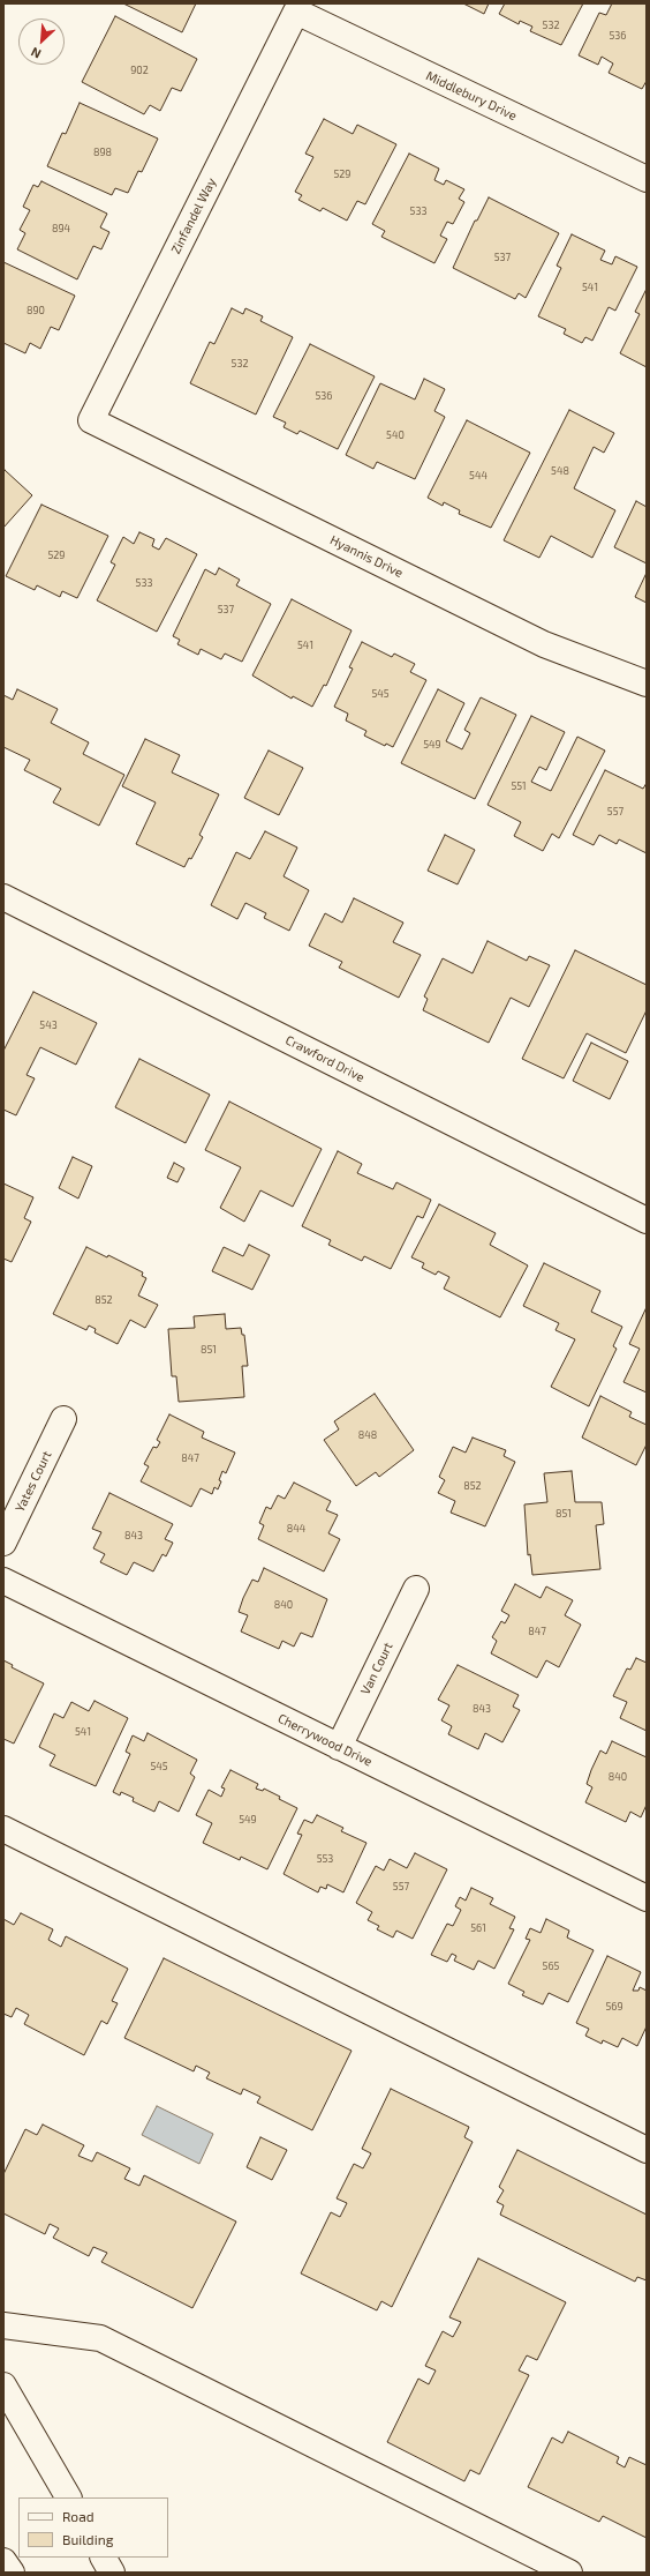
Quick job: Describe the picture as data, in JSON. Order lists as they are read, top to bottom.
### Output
{
  "streets": {
    "street": [
      "Middlebury Drive",
      "Zinfandel Way",
      "Hyannis Drive",
      "Crawford Drive",
      "Yates Court",
      "Van Court",
      "Cherrywood Drive"
    ]
  },
  "crossings": [
    ["Middlebury Drive", "Zinfandel Way"],
    ["Zinfandel Way", "Hyannis Drive"],
    ["Van Court", "Cherrywood Drive"]
  ],
  "house_numbers": [
    "532",
    "536",
    "902",
    "898",
    "529",
    "533",
    "894",
    "537",
    "541",
    "890",
    "532",
    "536",
    "540",
    "548",
    "544",
    "529",
    "533",
    "537",
    "541",
    "545",
    "549",
    "551",
    "557",
    "543",
    "852",
    "851",
    "848",
    "847",
    "852",
    "851",
    "844",
    "843",
    "840",
    "847",
    "843",
    "541",
    "545",
    "840",
    "549",
    "553",
    "557",
    "561",
    "565",
    "569"
  ],
  "legend": ["Road", "Building"],
  "north": "bottom left"
}
